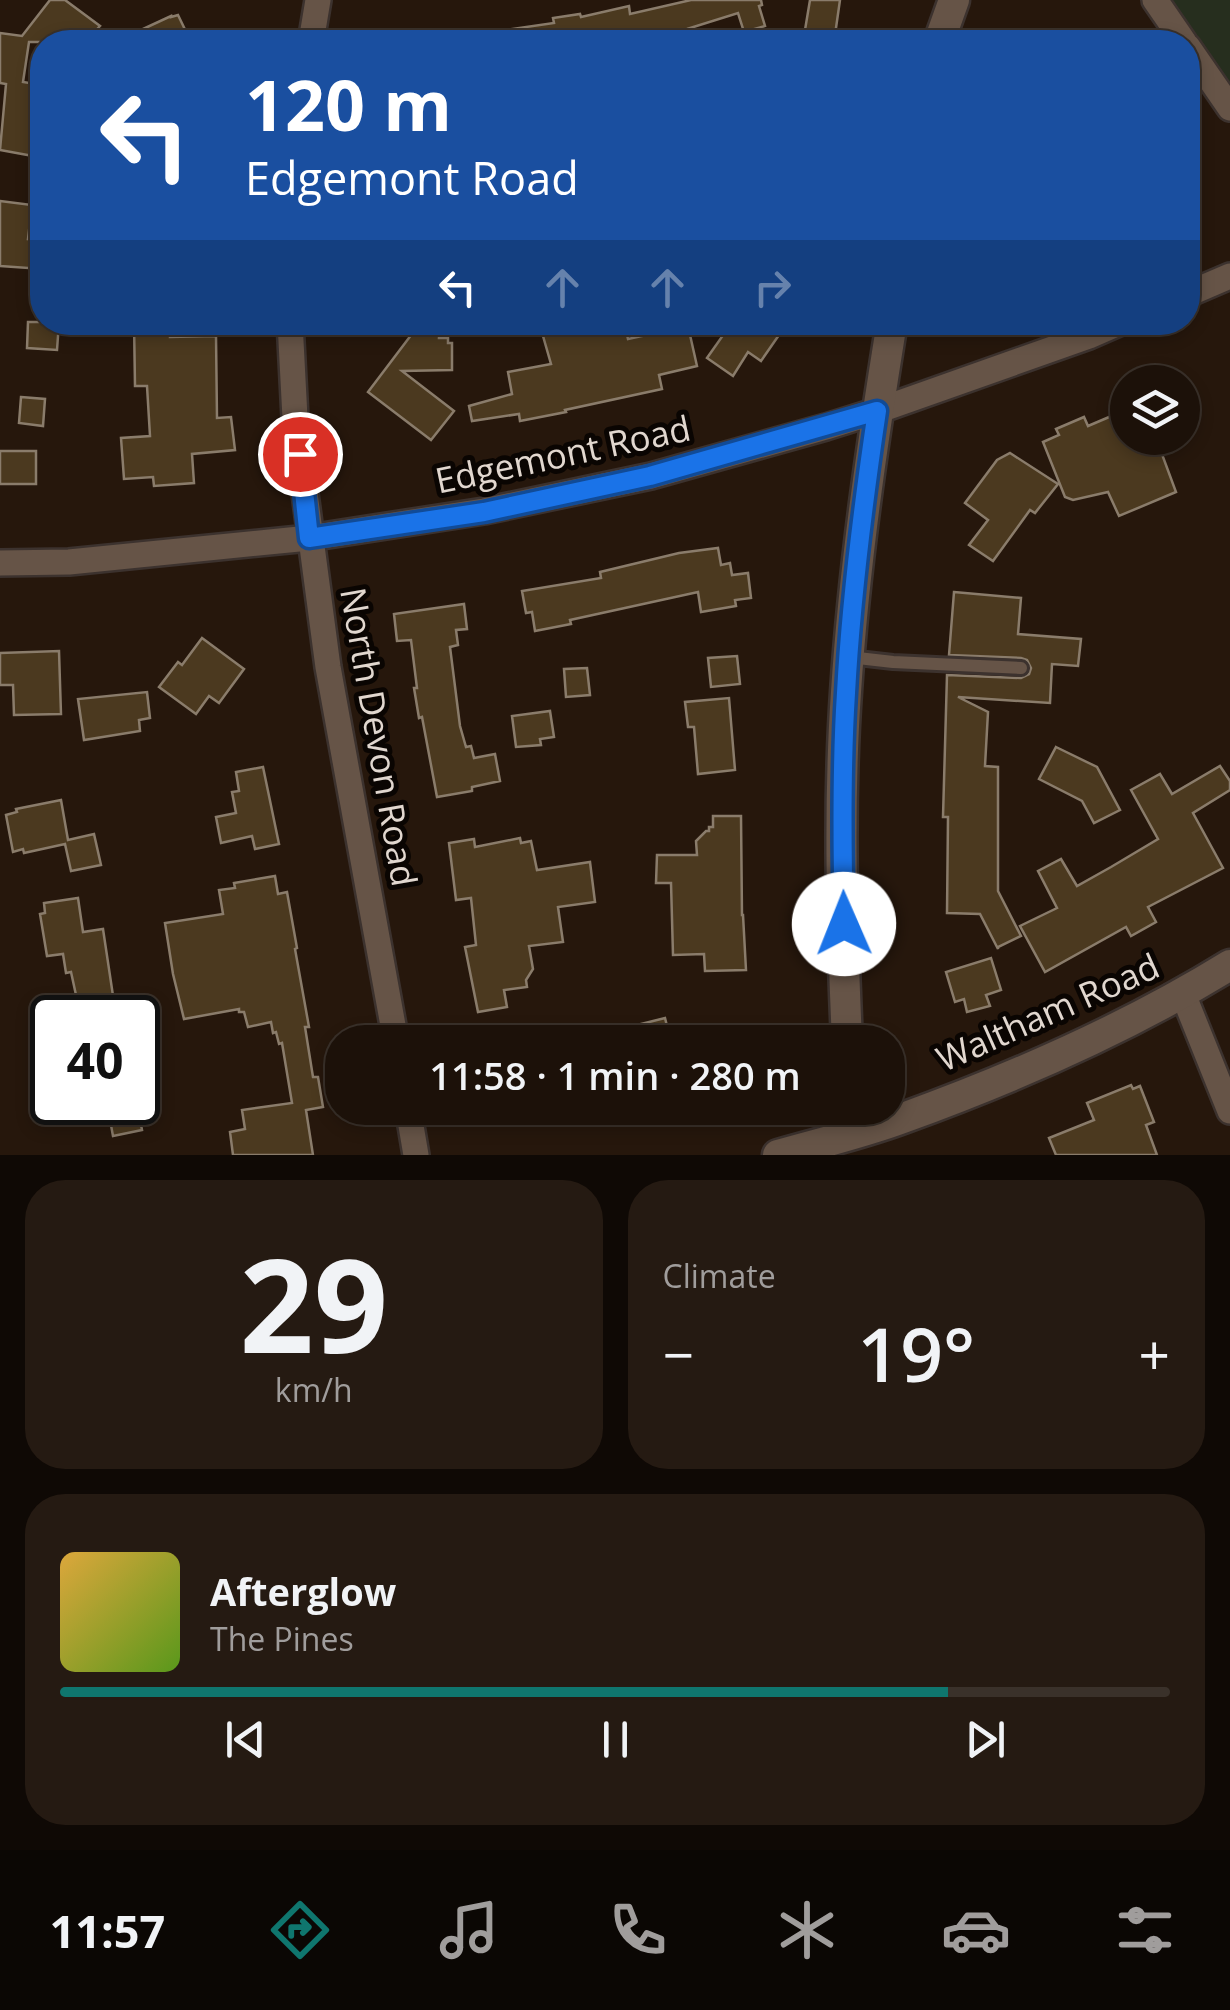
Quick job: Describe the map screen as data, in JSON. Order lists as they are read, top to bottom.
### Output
{
  "streets": {
    "street": ["Edgemont Road", "North Devon Road", "Waltham Road"]
  },
  "crossings": [
    ["Edgemont Road", "North Devon Road"]
  ],
  "page": {
    "turn": ["120 m", "Edgemont Road"],
    "limit": "40",
    "trip": "11:58 · 1 min · 280 m",
    "tile": [
      ["29", "km/h"],
      "Climate"
    ],
    "heat": ["−", "19°", "+"],
    "song": ["Afterglow", "The Pines"],
    "tabs": "11:57"
  }
}
